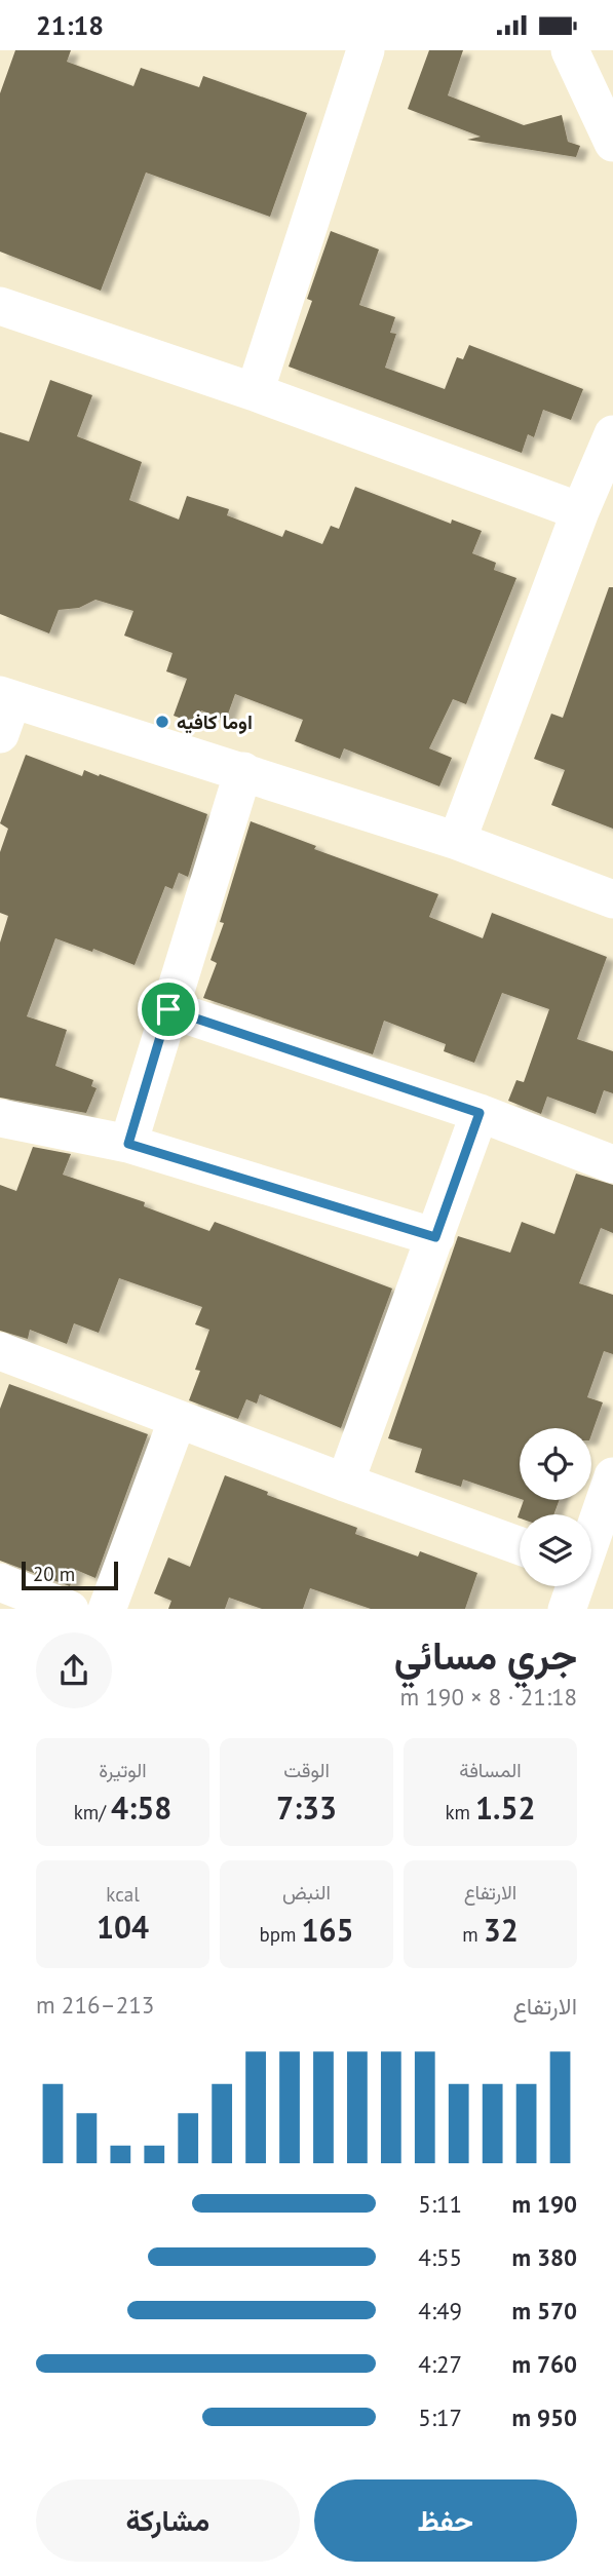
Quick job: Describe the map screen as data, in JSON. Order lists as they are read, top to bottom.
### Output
{
  "places": ["اوما كافيه"],
  "scale_bar": "20 m",
  "page": {
    "status": "21:18",
    "scale": "20 m",
    "heading": ["جري مسائي", "21:18 · 8 × 190 m"],
    "stats": [
      ["المسافة", "1.52 km"],
      ["الوقت", "7:33"],
      ["الوتيرة", "4:58 /km"],
      ["الارتفاع", "32 m"],
      ["النبض", "165 bpm"],
      ["kcal", "104"]
    ],
    "chart": ["الارتفاع", "213–216 m"],
    "list": [
      {
        "name": "190 m",
        "note": "5:11"
      },
      {
        "name": "380 m",
        "note": "4:55"
      },
      {
        "name": "570 m",
        "note": "4:49"
      },
      {
        "name": "760 m",
        "note": "4:27"
      },
      {
        "name": "950 m",
        "note": "5:17"
      }
    ],
    "buttons": ["حفظ", "مشاركة"]
  }
}
